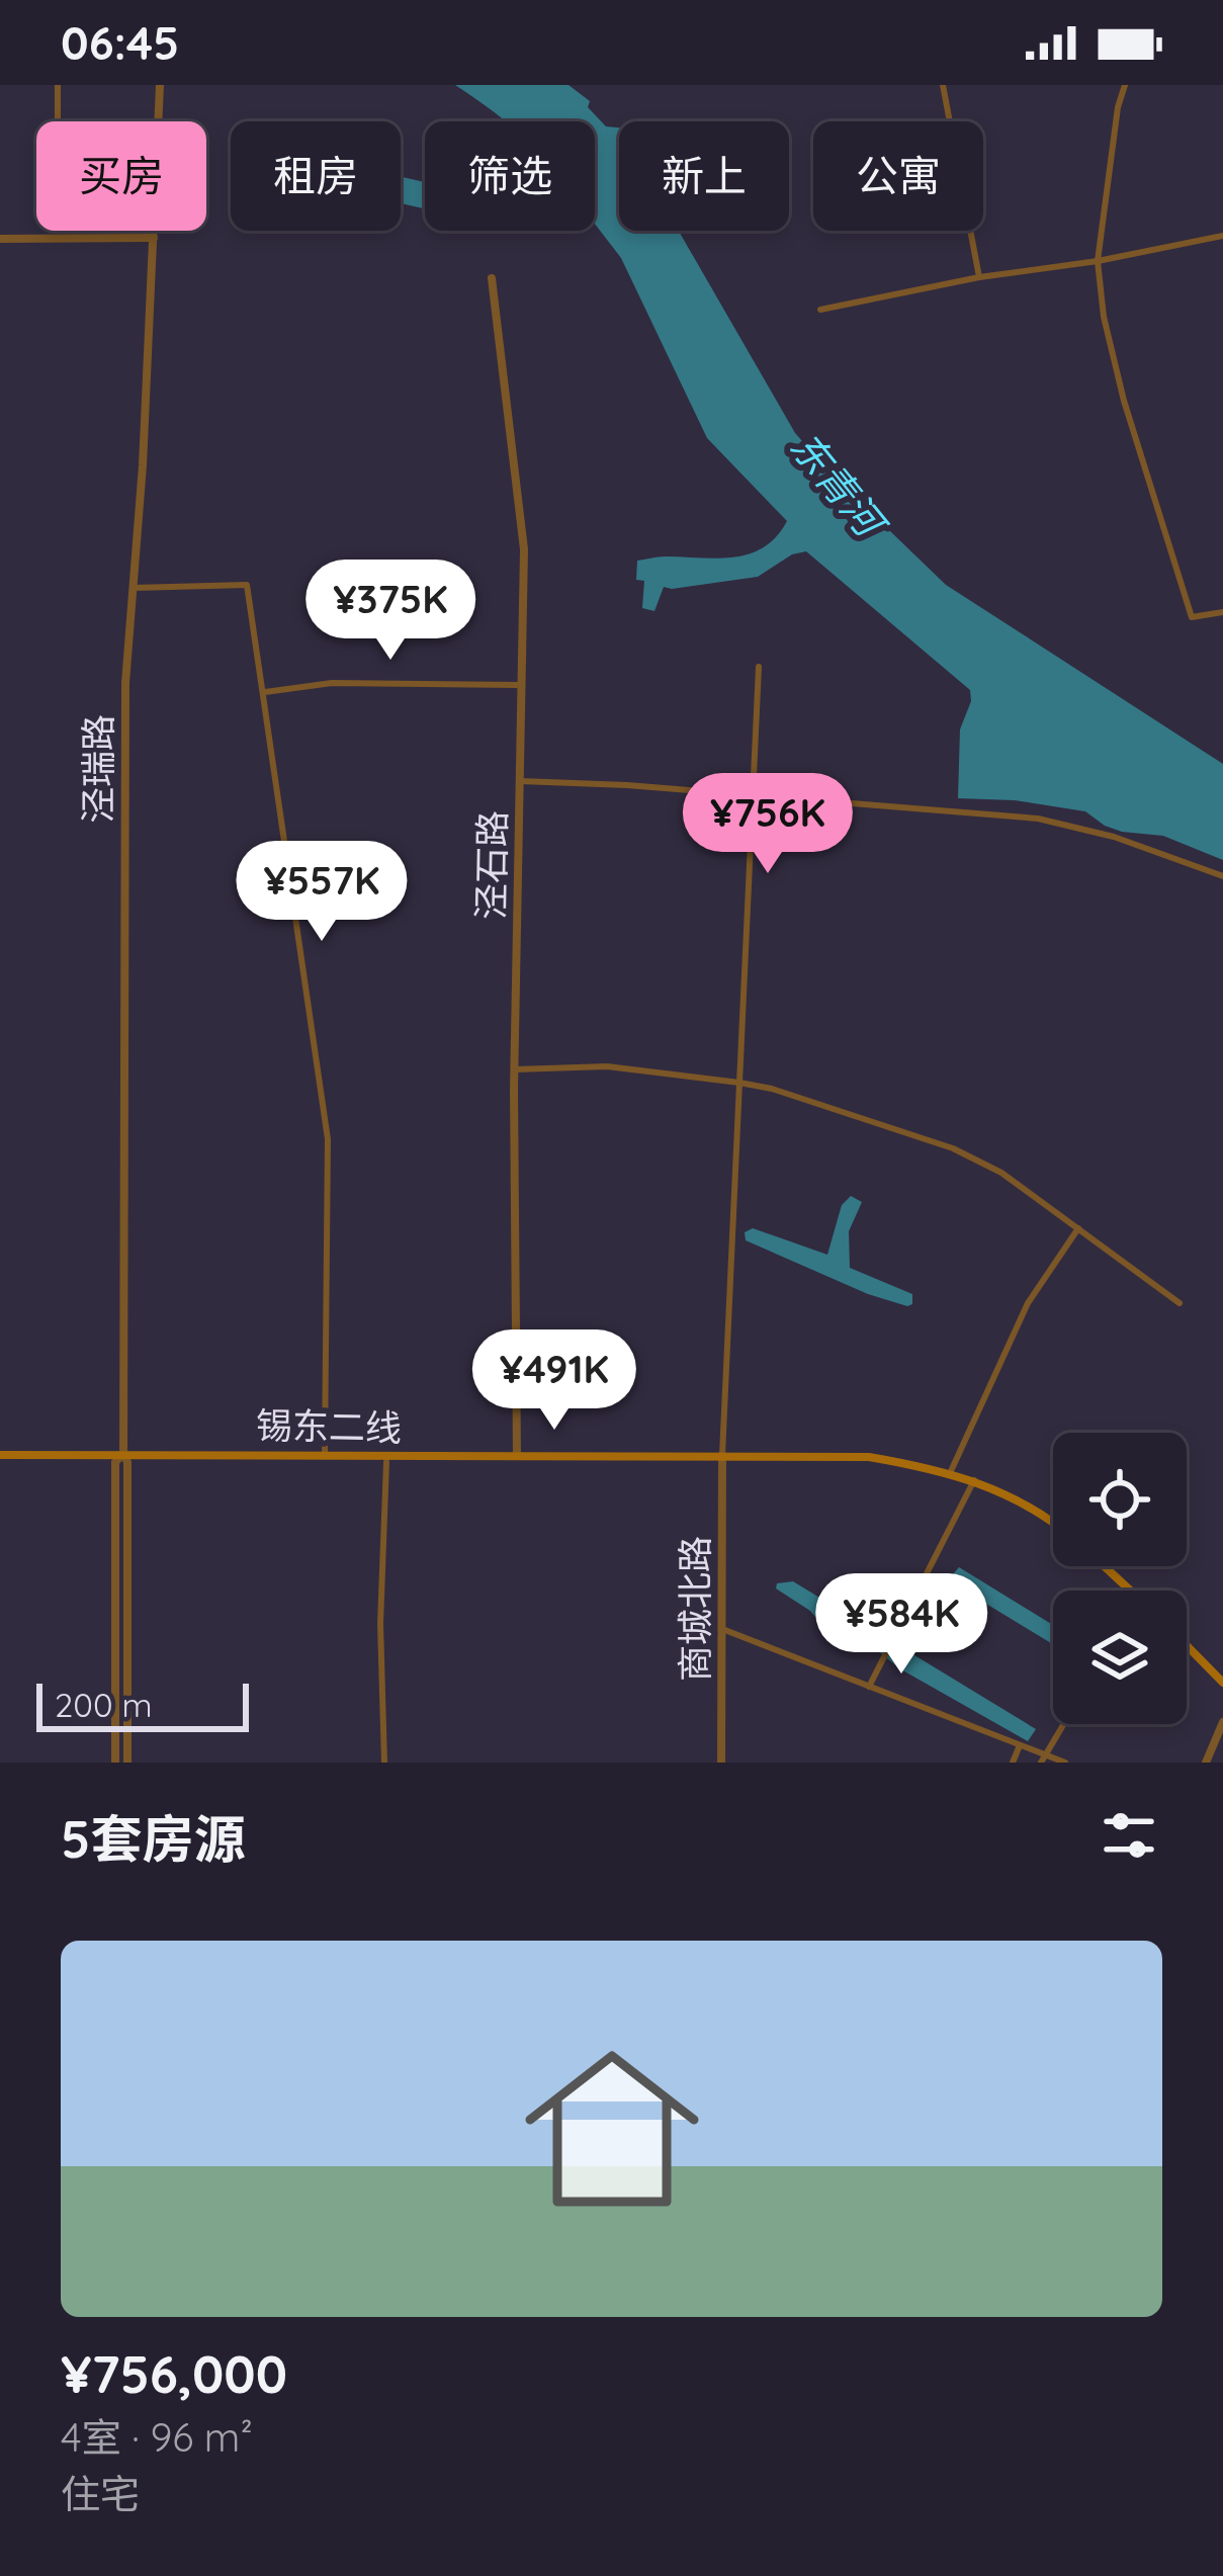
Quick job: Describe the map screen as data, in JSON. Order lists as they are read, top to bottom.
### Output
{
  "streets": {
    "main road": ["锡东二线"],
    "street": ["泾瑞路", "泾石路", "商城北路"]
  },
  "crossings": [
    ["泾瑞路", "锡东二线"],
    ["泾石路", "锡东二线"],
    ["锡东二线", "商城北路"]
  ],
  "water": ["东青河"],
  "scale_bar": "200 m",
  "page": {
    "status": "06:45",
    "chip": [
      "买房",
      "租房",
      "筛选",
      "新上",
      "公寓"
    ],
    "price": [
      "¥375K",
      "¥756K",
      "¥557K",
      "¥491K",
      "¥584K"
    ],
    "scale": "200 m",
    "heading": "5套房源",
    "list": [
      {
        "name": "¥756,000",
        "note": "4室 · 96 m² · 住宅"
      }
    ]
  }
}
